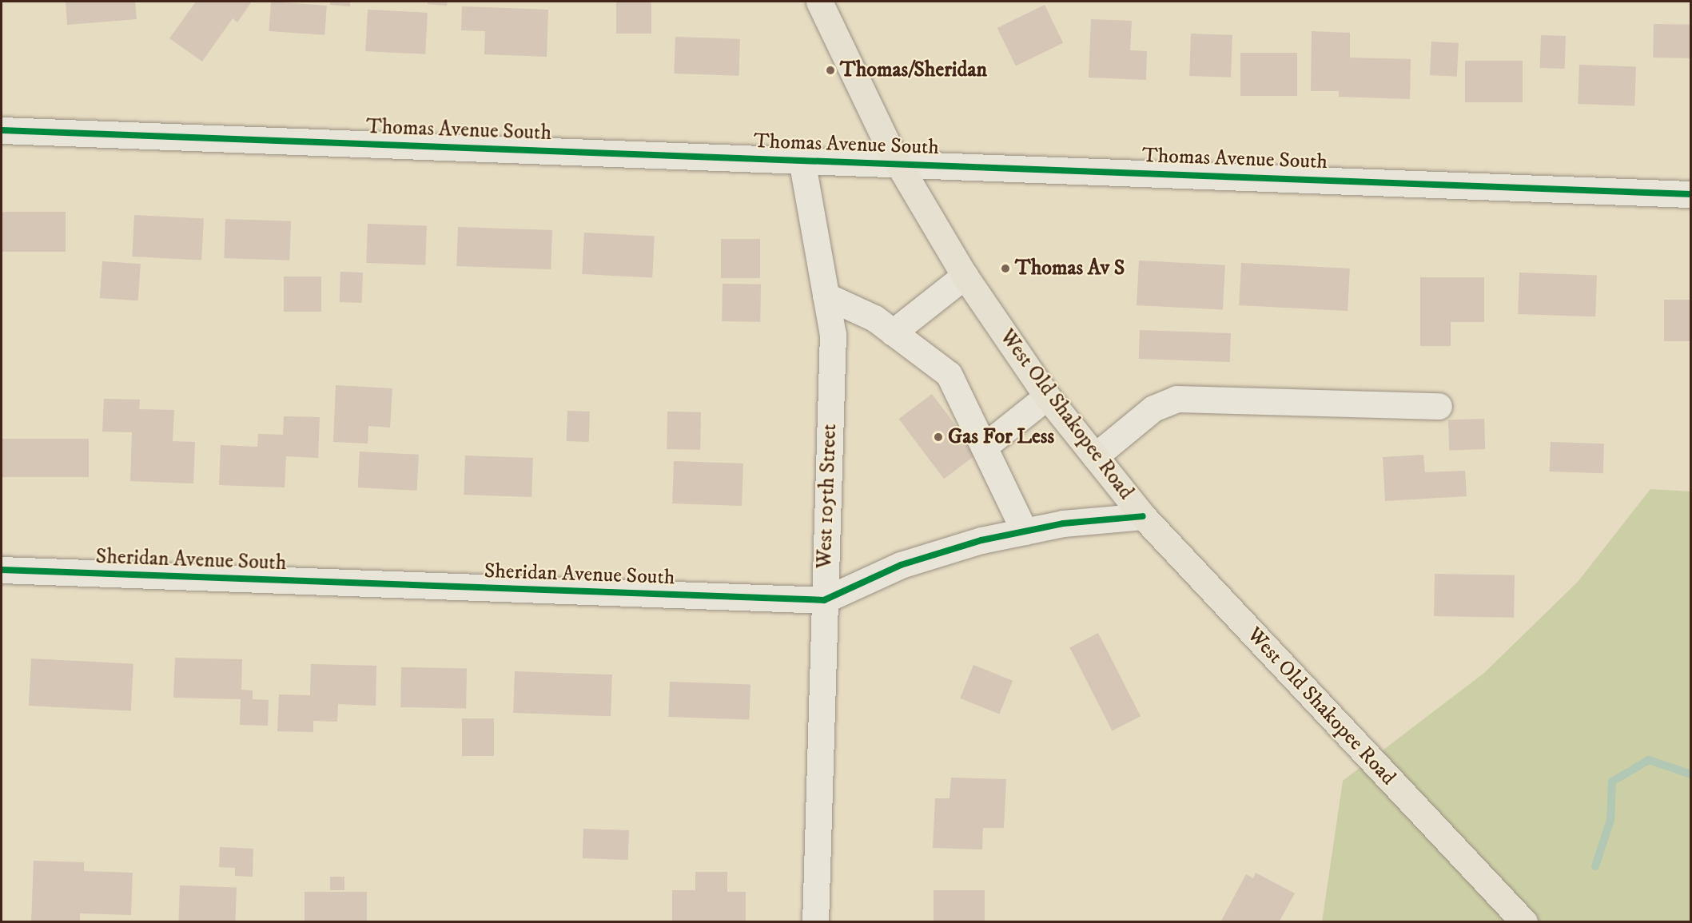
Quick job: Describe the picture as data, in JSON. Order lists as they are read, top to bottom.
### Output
{
  "streets": {
    "main road": ["West Old Shakopee Road"],
    "street": ["Thomas Avenue South", "West 105th Street", "Sheridan Avenue South"]
  },
  "crossings": [
    ["Thomas Avenue South", "West Old Shakopee Road"],
    ["Thomas Avenue South", "West 105th Street"],
    ["West Old Shakopee Road", "Sheridan Avenue South"],
    ["West 105th Street", "Sheridan Avenue South"]
  ],
  "places": ["Thomas/Sheridan", "Thomas Av S", "Gas For Less"]
}
